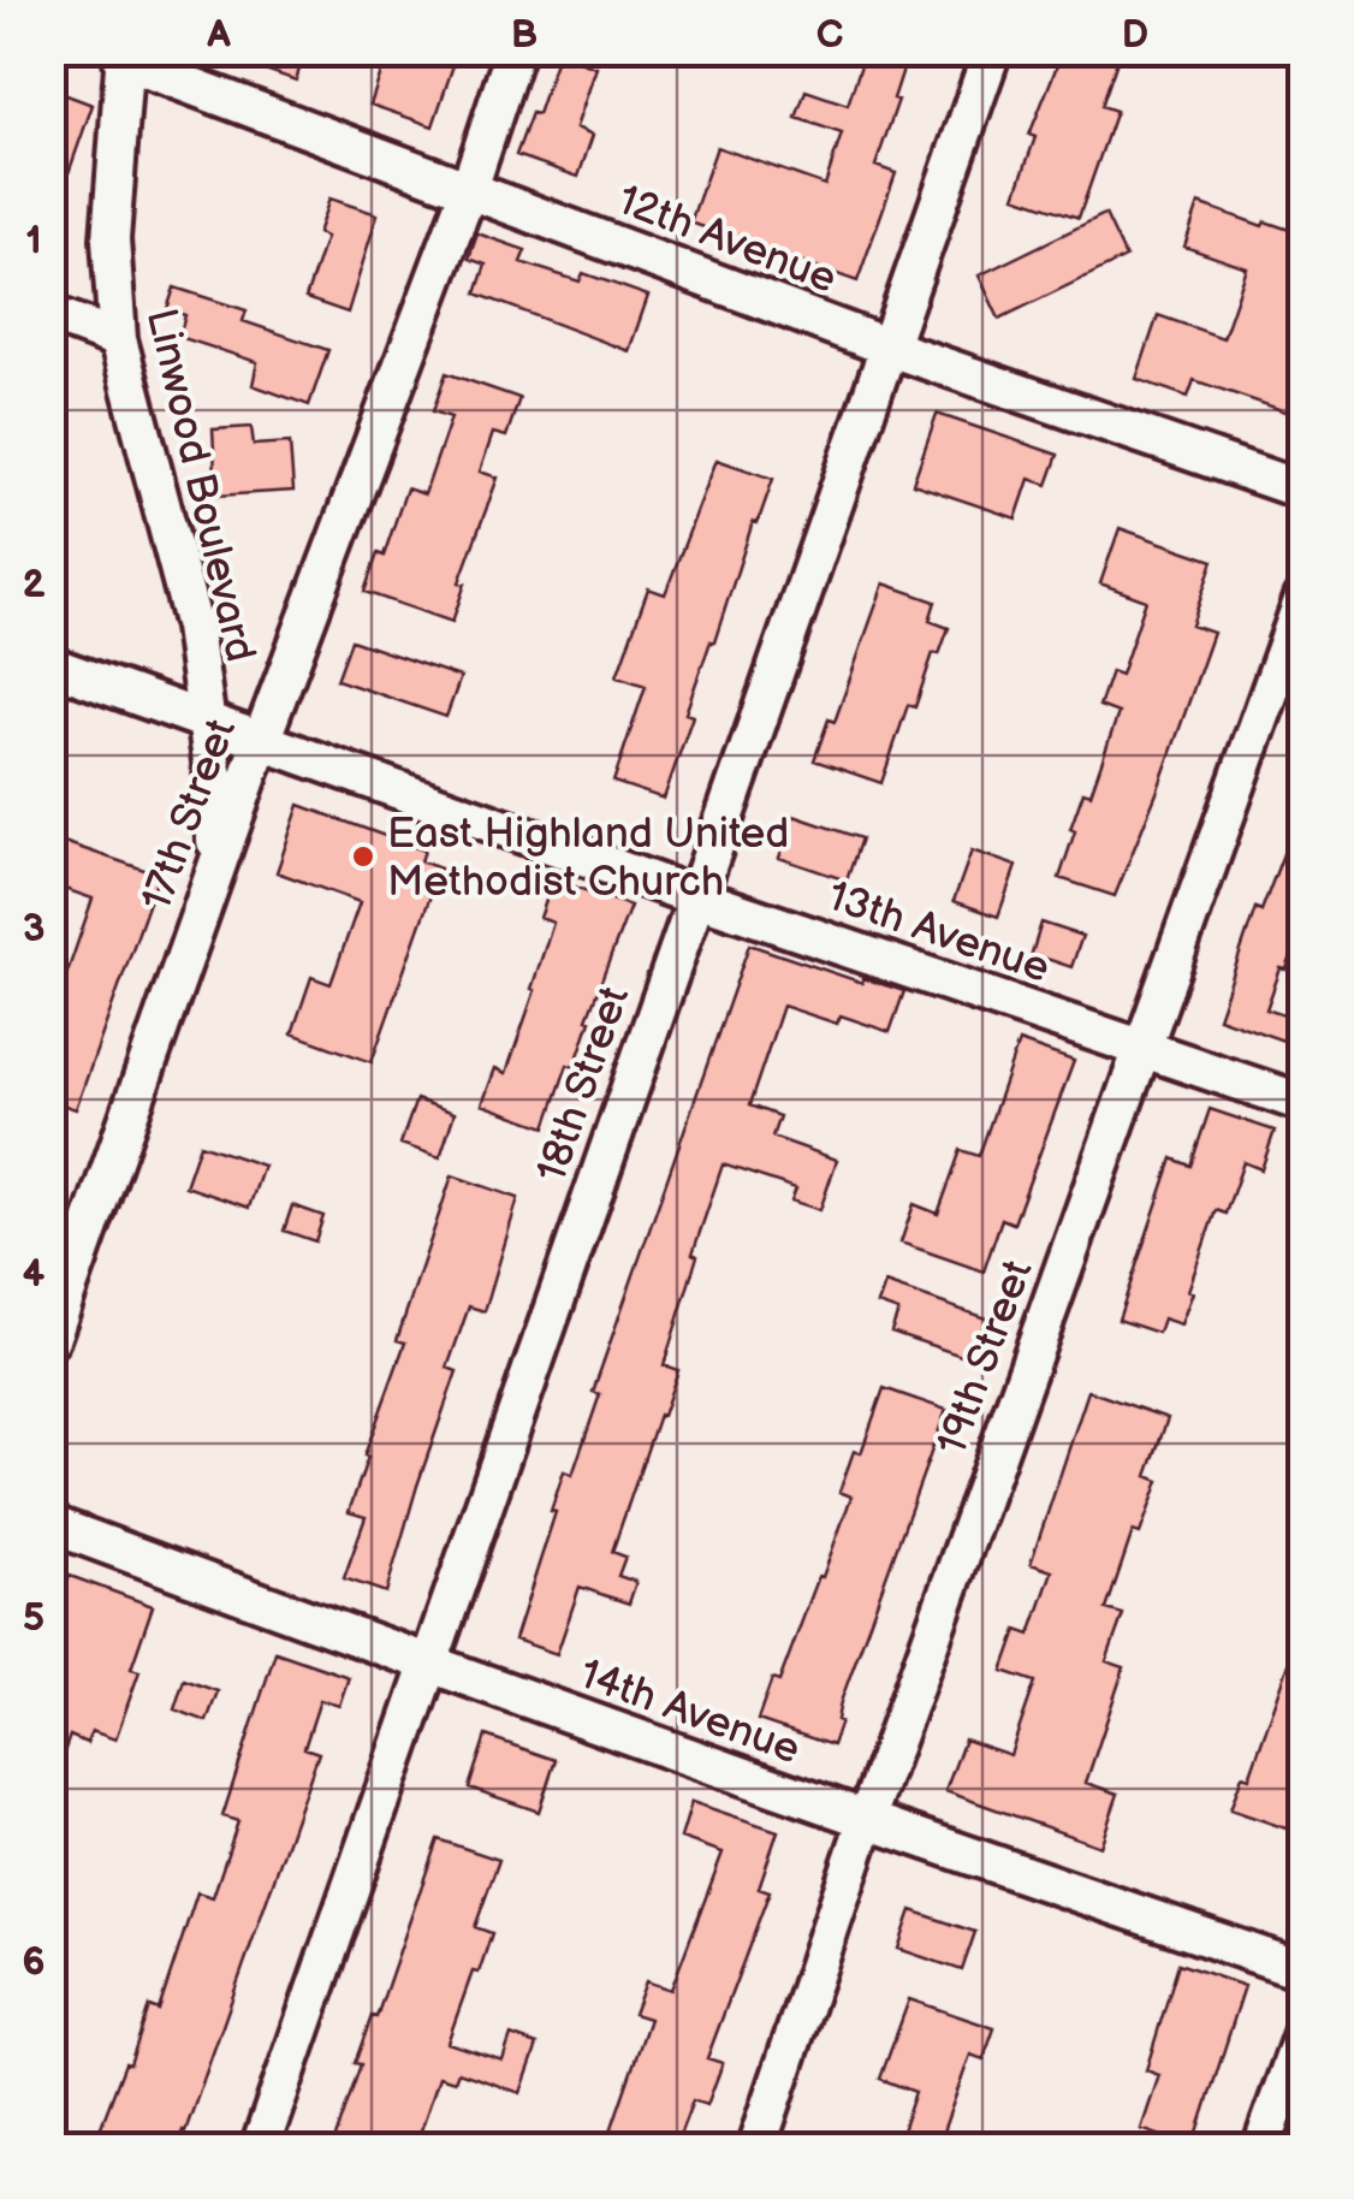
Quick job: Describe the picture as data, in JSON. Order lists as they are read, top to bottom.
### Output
{
  "streets": {
    "street": [
      "12th Avenue",
      "Linwood Boulevard",
      "17th Street",
      "13th Avenue",
      "18th Street",
      "19th Street",
      "14th Avenue"
    ]
  },
  "crossings": [
    ["12th Avenue", "Linwood Boulevard"],
    ["12th Avenue", "17th Street"],
    ["12th Avenue", "18th Street"],
    ["Linwood Boulevard", "13th Avenue"],
    ["17th Street", "13th Avenue"],
    ["13th Avenue", "18th Street"],
    ["13th Avenue", "19th Street"],
    ["18th Street", "14th Avenue"],
    ["19th Street", "14th Avenue"]
  ],
  "places": ["East Highland United Methodist Church"],
  "grid": {
    "columns": [
      "A",
      "B",
      "C",
      "D"
    ],
    "rows": [
      "1",
      "2",
      "3",
      "4",
      "5",
      "6"
    ]
  }
}
